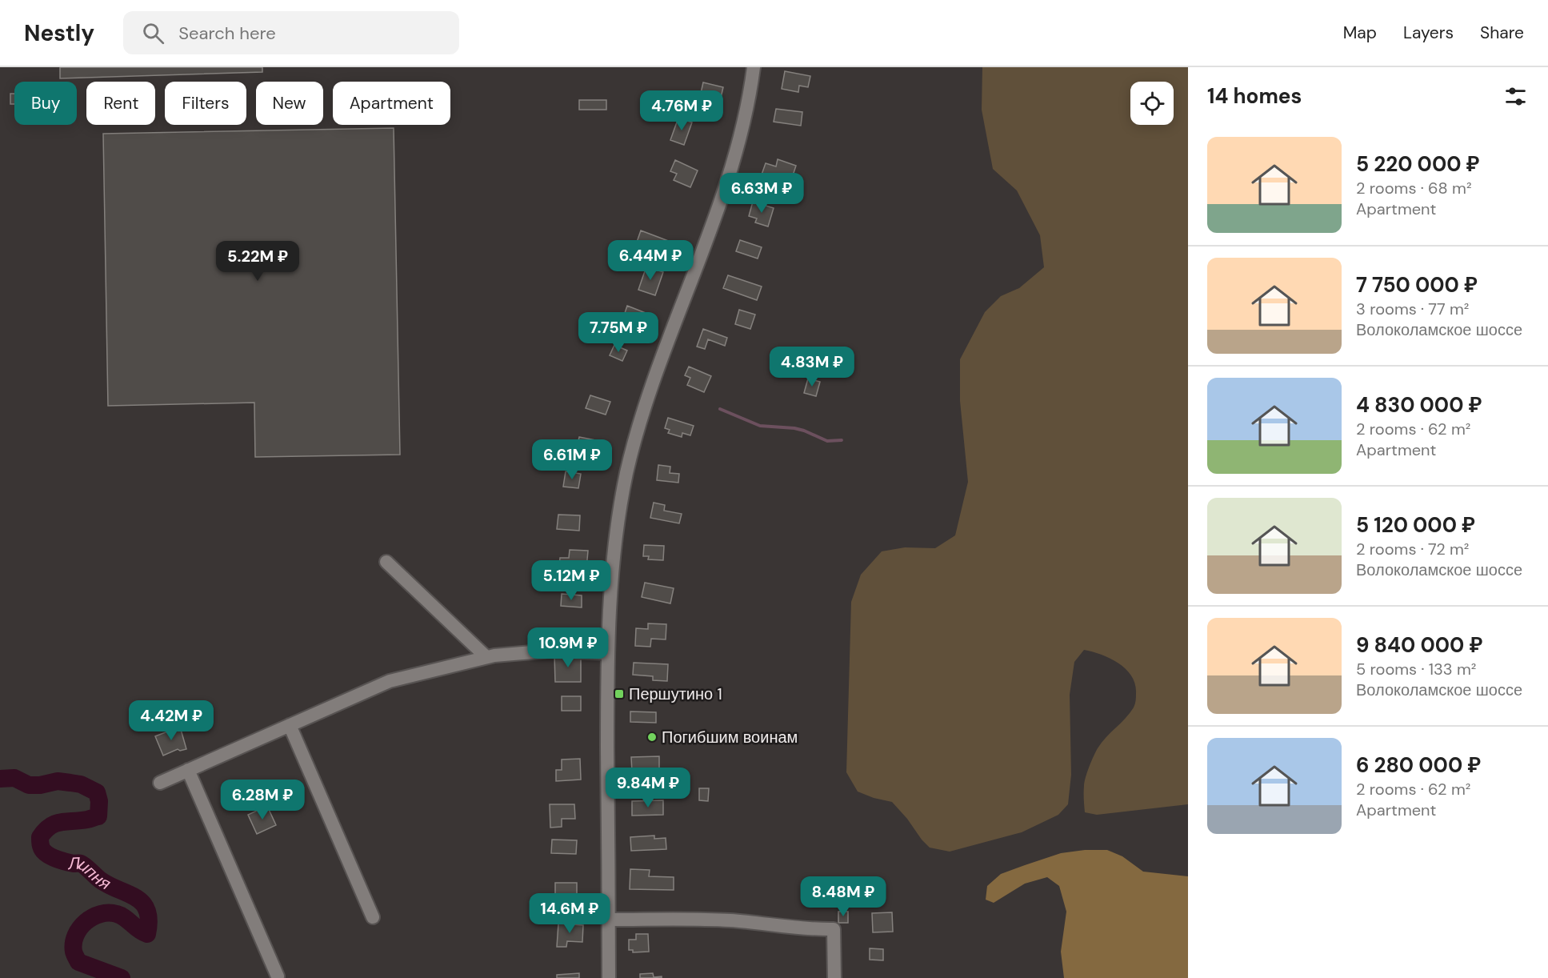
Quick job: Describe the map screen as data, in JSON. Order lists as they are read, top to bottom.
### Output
{
  "water": ["Липня"],
  "places": {
    "transit": ["Першутино 1"],
    "other": ["Погибшим воинам"]
  },
  "page": {
    "header": "Nestly",
    "search": "Search here",
    "nav": ["Map", "Layers", "Share"],
    "heading": "14 homes",
    "chip": [
      "Buy",
      "Rent",
      "Filters",
      "New",
      "Apartment"
    ],
    "price": [
      "4.76M ₽",
      "6.63M ₽",
      "6.44M ₽",
      "5.22M ₽",
      "7.75M ₽",
      "4.83M ₽",
      "6.61M ₽",
      "5.12M ₽",
      "10.9M ₽",
      "4.42M ₽",
      "9.84M ₽",
      "6.28M ₽",
      "8.48M ₽",
      "14.6M ₽"
    ],
    "list": [
      {
        "name": "5 220 000 ₽",
        "note": "2 rooms · 68 m² · Apartment"
      },
      {
        "name": "7 750 000 ₽",
        "note": "3 rooms · 77 m² · Волоколамское шоссе"
      },
      {
        "name": "4 830 000 ₽",
        "note": "2 rooms · 62 m² · Apartment"
      },
      {
        "name": "5 120 000 ₽",
        "note": "2 rooms · 72 m² · Волоколамское шоссе"
      },
      {
        "name": "9 840 000 ₽",
        "note": "5 rooms · 133 m² · Волоколамское шоссе"
      },
      {
        "name": "6 280 000 ₽",
        "note": "2 rooms · 62 m² · Apartment"
      }
    ]
  }
}
